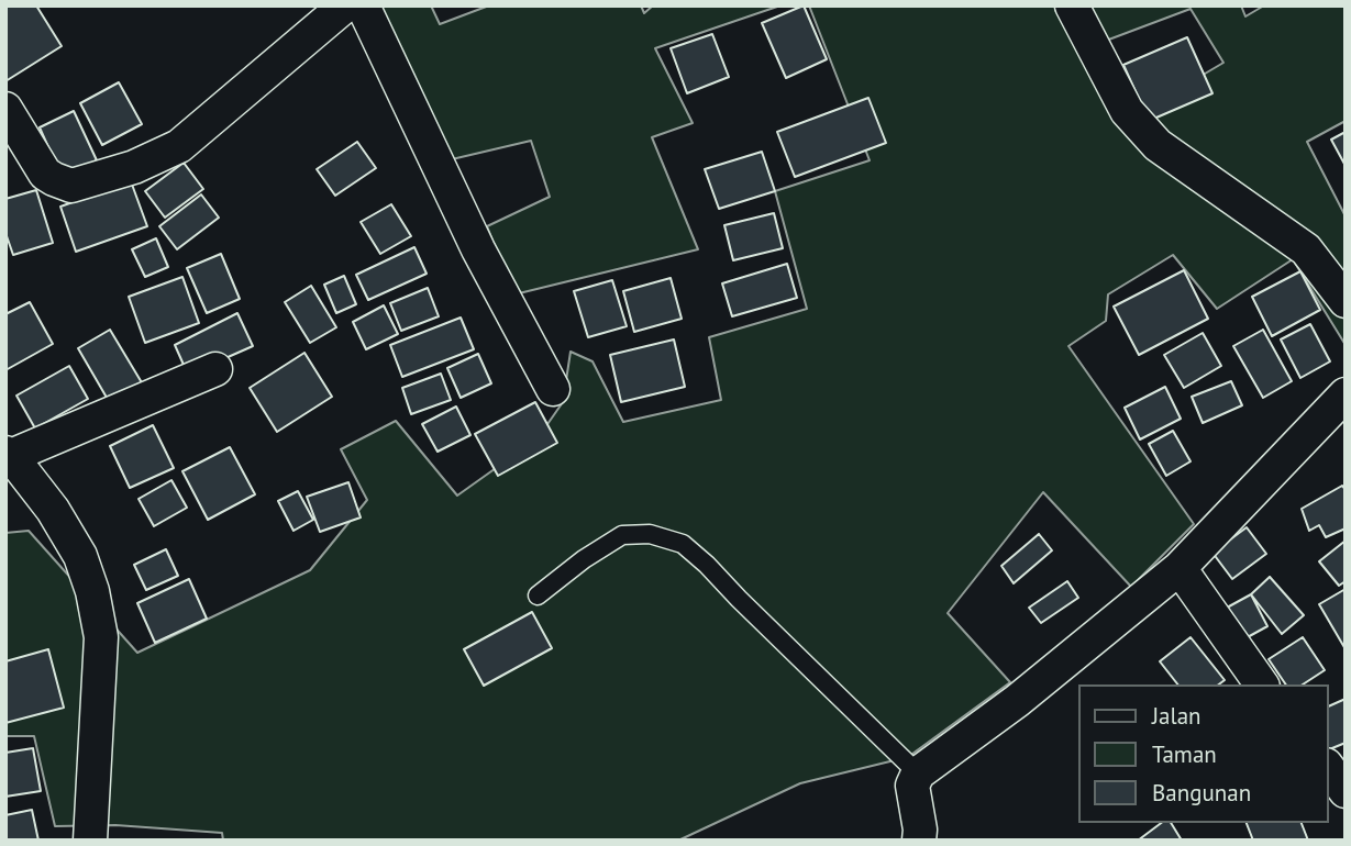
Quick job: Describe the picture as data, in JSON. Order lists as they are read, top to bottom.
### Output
{
  "legend": ["Jalan", "Taman", "Bangunan"]
}
